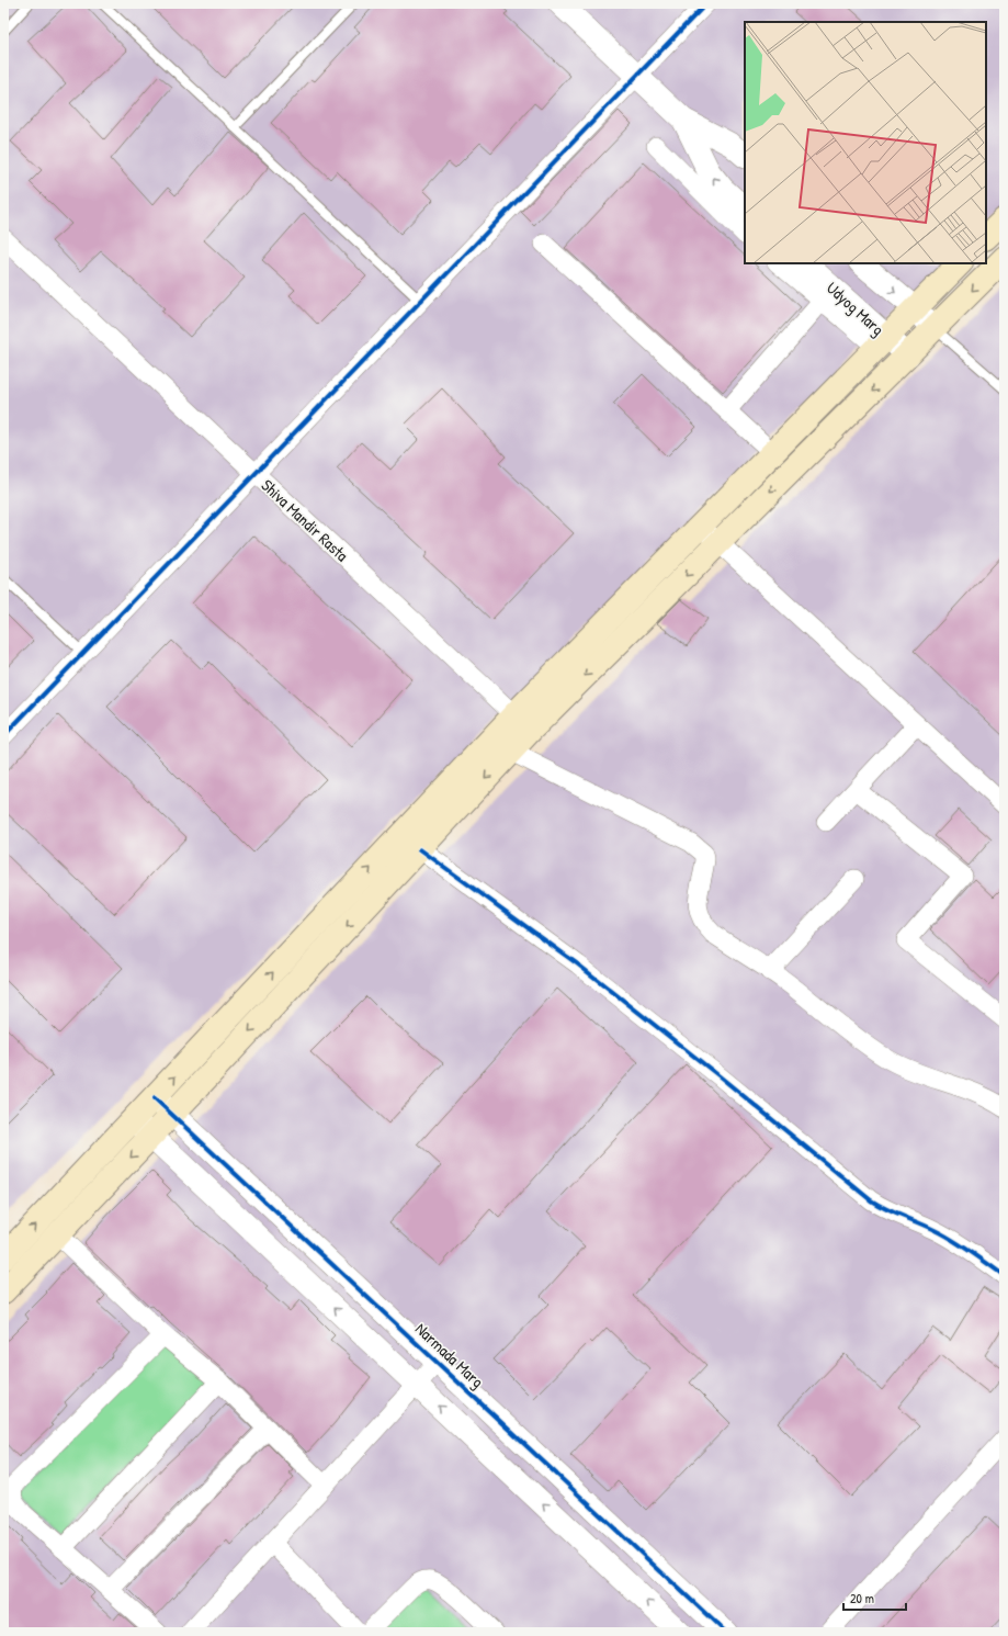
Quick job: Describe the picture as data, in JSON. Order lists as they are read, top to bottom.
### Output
{
  "streets": {
    "street": ["Udyog Marg", "Shiva Mandir Rasta", "Narmada Marg"]
  },
  "scale_bar": "20 m"
}
